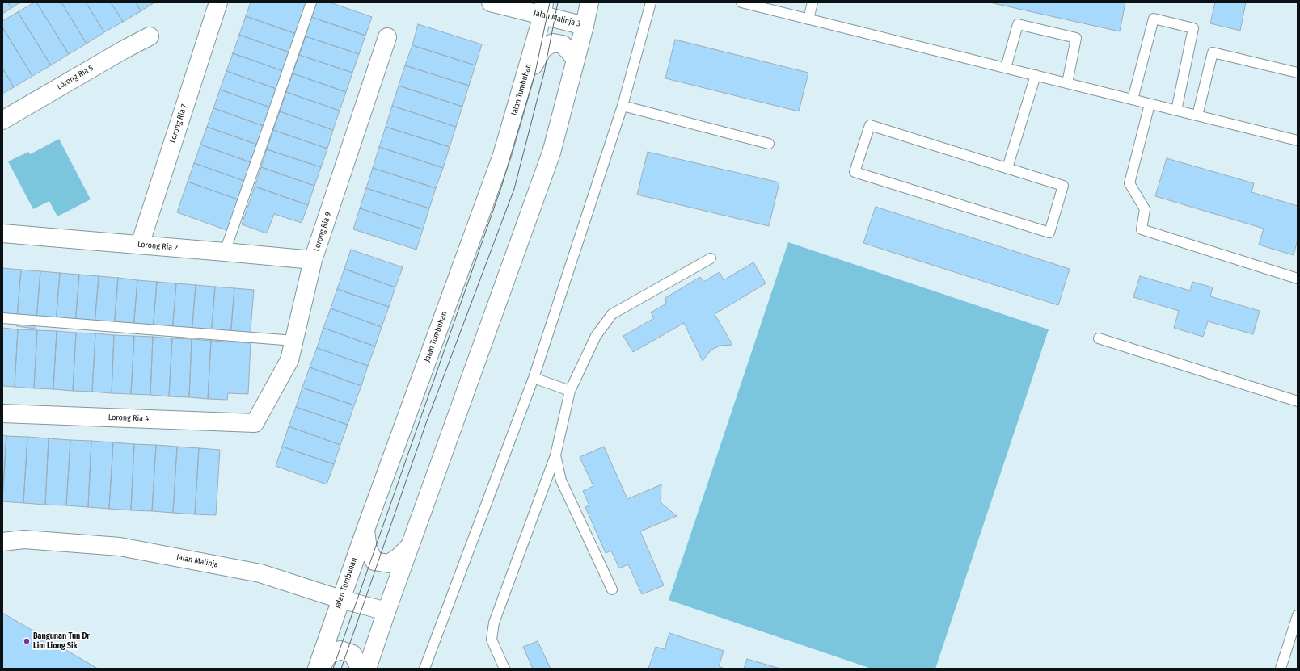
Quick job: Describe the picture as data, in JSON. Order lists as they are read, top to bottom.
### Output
{
  "streets": {
    "street": [
      "Jalan Malinja 3",
      "Lorong Ria 5",
      "Jalan Tumbuhan",
      "Lorong Ria 7",
      "Lorong Ria 9",
      "Lorong Ria 2",
      "Lorong Ria 4",
      "Jalan Malinja"
    ]
  },
  "crossings": [
    ["Jalan Malinja 3", "Jalan Tumbuhan"],
    ["Jalan Tumbuhan", "Jalan Malinja"],
    ["Lorong Ria 7", "Lorong Ria 2"],
    ["Lorong Ria 9", "Lorong Ria 2"],
    ["Lorong Ria 9", "Lorong Ria 4"]
  ],
  "places": ["Bangunan Tun Dr Lim Liong Sik"]
}
